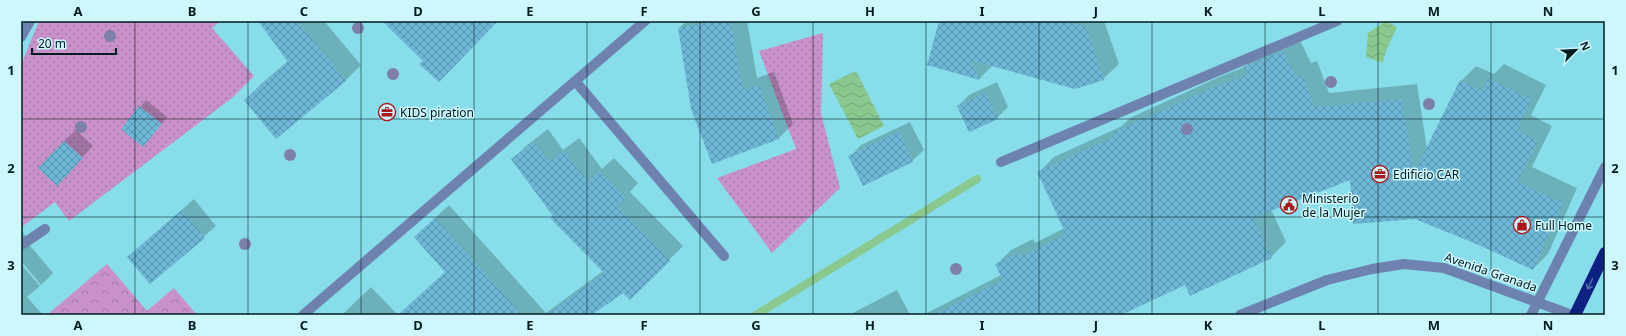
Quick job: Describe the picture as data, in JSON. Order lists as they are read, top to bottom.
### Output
{
  "streets": {
    "street": ["Avenida Granada"]
  },
  "places": {
    "office": ["KIDS piration", "Edificio CAR"],
    "public building": ["Ministerio de la Mujer"],
    "shop": ["Full Home"]
  },
  "scale_bar": "20 m",
  "north": "top right",
  "grid": {
    "columns": [
      "A",
      "B",
      "C",
      "D",
      "E",
      "F",
      "G",
      "H",
      "I",
      "J",
      "K",
      "L",
      "M",
      "N"
    ],
    "rows": ["1", "2", "3"]
  }
}
